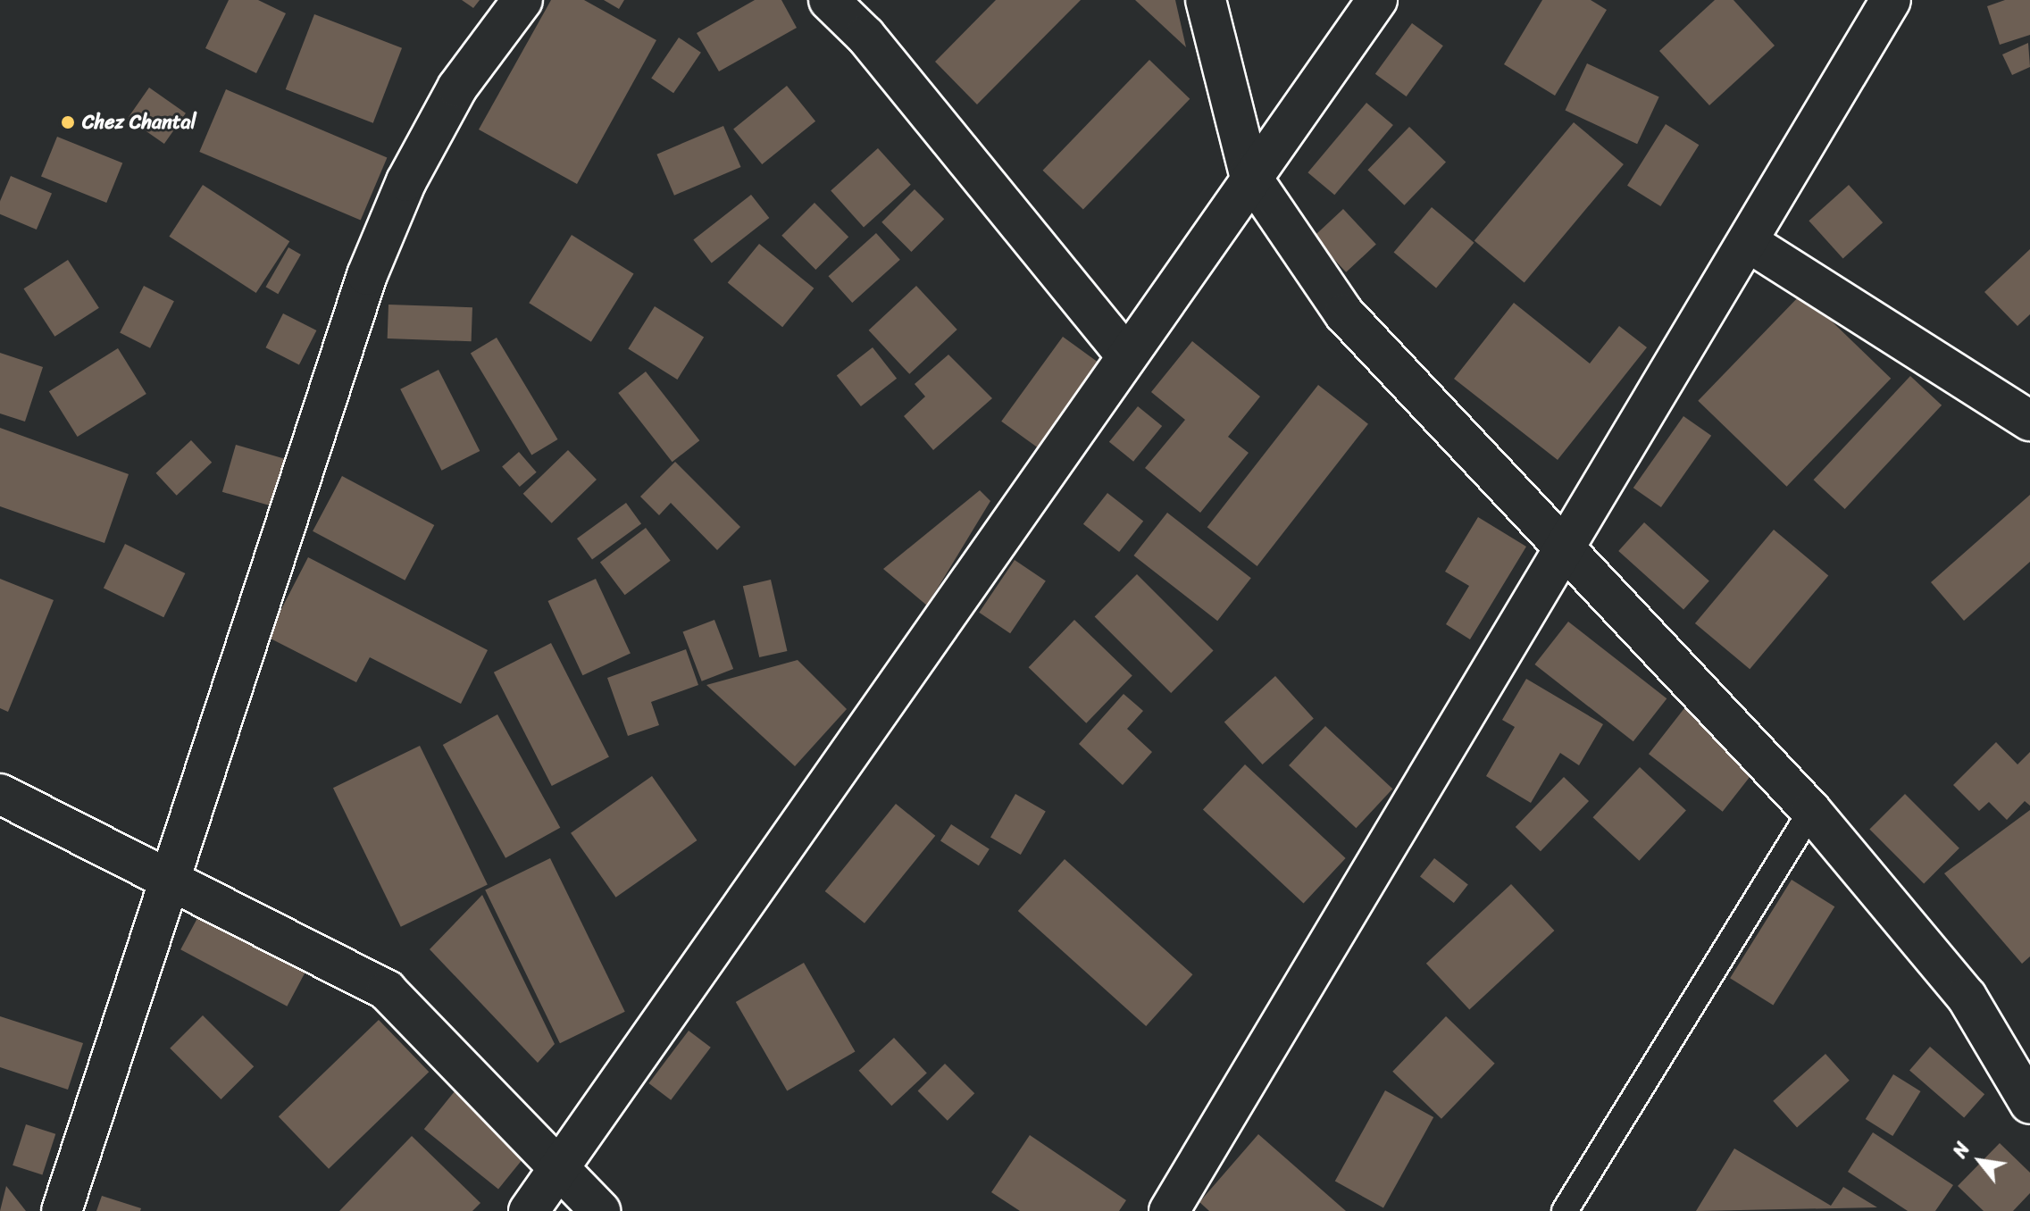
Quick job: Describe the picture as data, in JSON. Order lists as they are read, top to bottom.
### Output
{
  "places": ["Chez Chantal"],
  "north": "top left"
}
